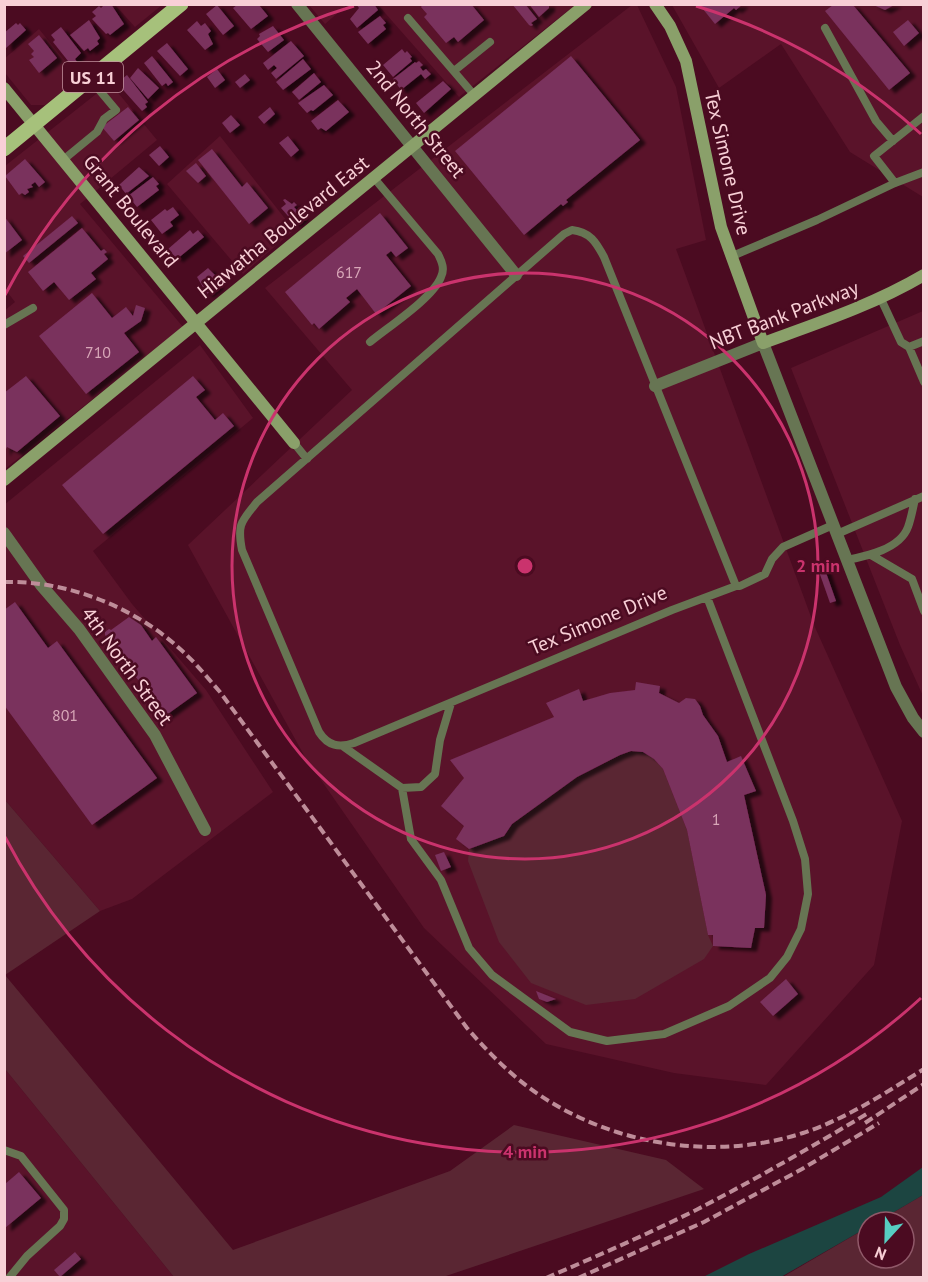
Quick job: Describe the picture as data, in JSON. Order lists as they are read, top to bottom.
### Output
{
  "streets": {
    "main road": ["US 11"],
    "street": [
      "2nd North Street",
      "Tex Simone Drive",
      "Grant Boulevard",
      "Hiawatha Boulevard East",
      "NBT Bank Parkway",
      "4th North Street"
    ]
  },
  "crossings": [
    ["US 11", "Grant Boulevard"],
    ["2nd North Street", "Hiawatha Boulevard East"],
    ["Tex Simone Drive", "NBT Bank Parkway"],
    ["Grant Boulevard", "Hiawatha Boulevard East"]
  ],
  "house_numbers": [
    "617",
    "710",
    "801",
    "1"
  ],
  "north": "bottom",
  "rings": ["2 min", "4 min"]
}
